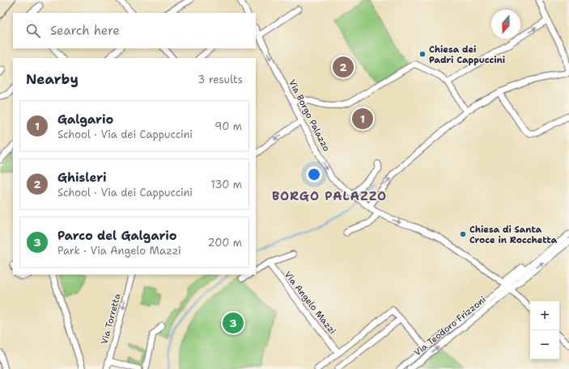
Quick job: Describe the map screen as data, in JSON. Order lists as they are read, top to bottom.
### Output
{
  "streets": {
    "street": [
      "Via Borgo Palazzo",
      "Via Angelo Mazzi",
      "Via Torretta",
      "Via Teodoro Frizzoni"
    ]
  },
  "one_way": ["Via Borgo Palazzo"],
  "districts": ["BORGO PALAZZO"],
  "places": ["Chiesa dei Padri Cappuccini", "Chiesa di Santa Croce in Rocchetta"],
  "north": "bottom",
  "page": {
    "search": "Search here",
    "pins": ["2", "1", "3"],
    "heading": ["Nearby", "3 results"],
    "list": [
      {
        "mark": "1",
        "name": "Galgario",
        "note": "School · Via dei Cappuccini",
        "value": "90 m"
      },
      {
        "mark": "2",
        "name": "Ghisleri",
        "note": "School · Via dei Cappuccini",
        "value": "130 m"
      },
      {
        "mark": "3",
        "name": "Parco del Galgario",
        "note": "Park · Via Angelo Mazzi",
        "value": "200 m"
      }
    ],
    "map_buttons": ["+", "−"]
  }
}
